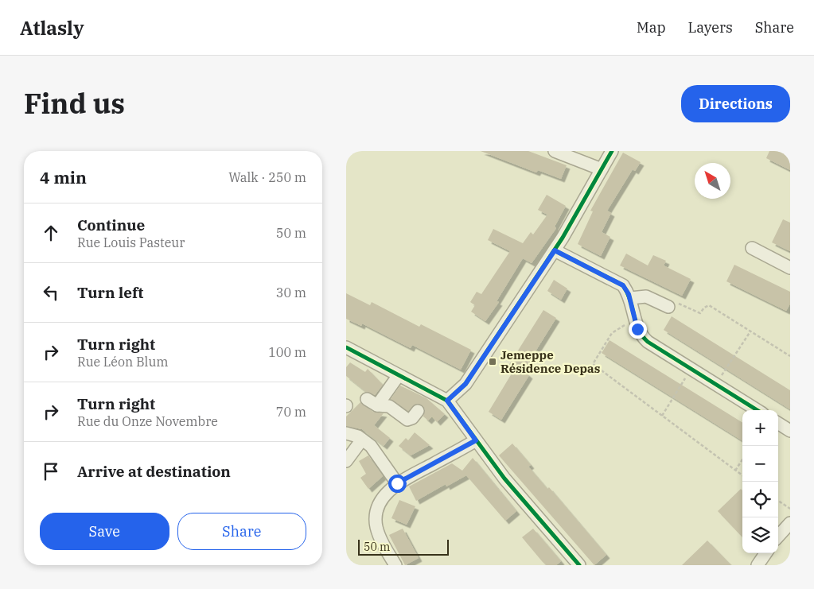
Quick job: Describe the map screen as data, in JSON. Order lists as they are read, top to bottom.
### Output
{
  "places": {
    "transit": ["Jemeppe Résidence Depas"]
  },
  "scale_bar": "50 m",
  "north": "top left",
  "page": {
    "header": "Atlasly",
    "nav": ["Map", "Layers", "Share"],
    "title": "Find us",
    "buttons": [
      "Directions",
      ["Save", "Share"]
    ],
    "heading": ["4 min", "Walk · 250 m"],
    "list": [
      ["Continue", "Rue Louis Pasteur", "50 m"],
      ["Turn left", "30 m"],
      ["Turn right", "Rue Léon Blum", "100 m"],
      ["Turn right", "Rue du Onze Novembre", "70 m"],
      "Arrive at destination"
    ],
    "map_buttons": ["+", "−"],
    "scale": "50 m"
  }
}
